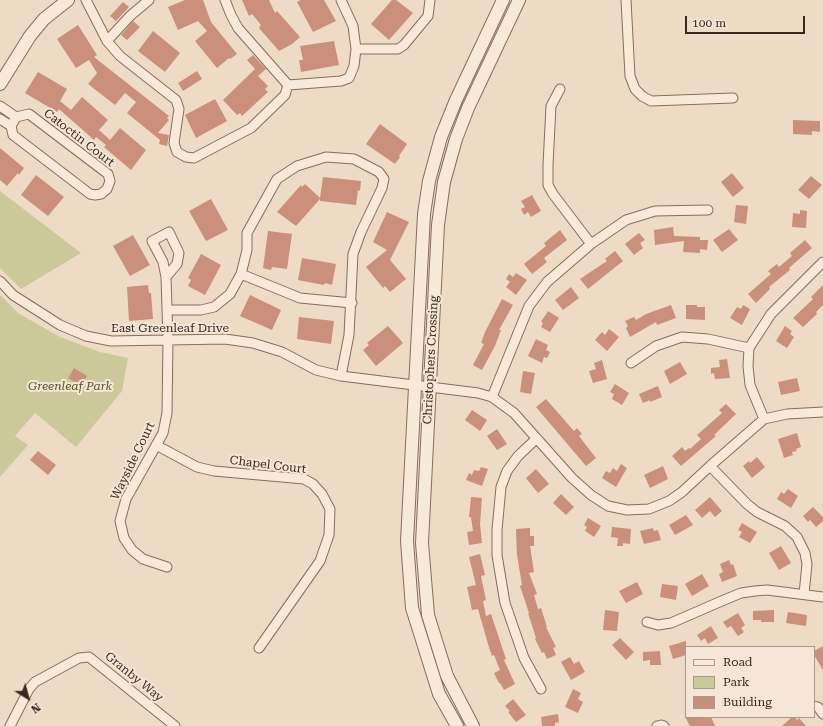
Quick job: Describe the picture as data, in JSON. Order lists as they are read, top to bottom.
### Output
{
  "streets": {
    "street": [
      "Catoctin Court",
      "East Greenleaf Drive",
      "Christophers Crossing",
      "Wayside Court",
      "Chapel Court",
      "Granby Way"
    ]
  },
  "crossings": [
    ["East Greenleaf Drive", "Christophers Crossing"],
    ["East Greenleaf Drive", "Wayside Court"],
    ["Wayside Court", "Chapel Court"]
  ],
  "parks": ["Greenleaf Park"],
  "legend": ["Road", "Park", "Building"],
  "scale_bar": "100 m",
  "north": "bottom right"
}
